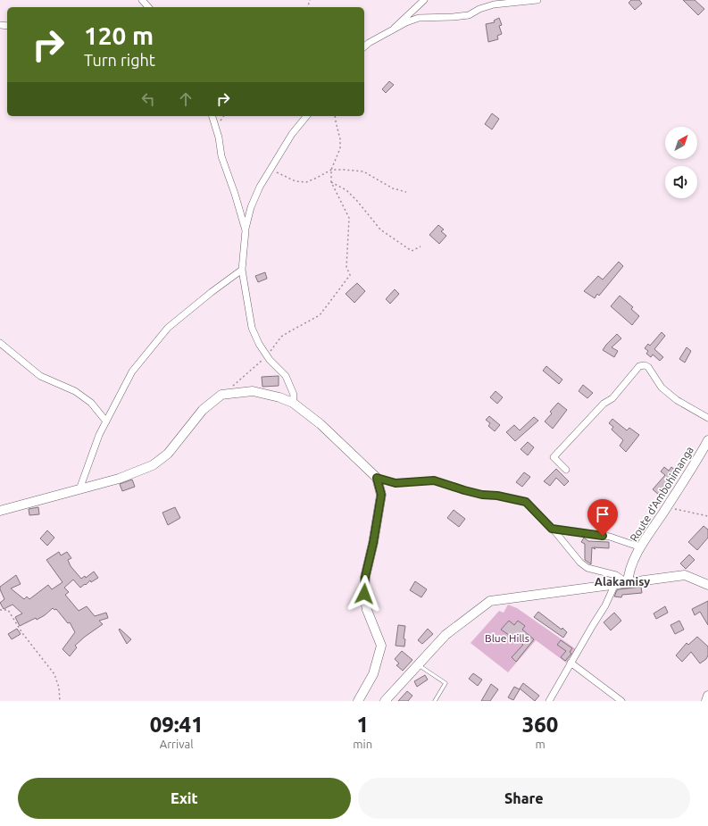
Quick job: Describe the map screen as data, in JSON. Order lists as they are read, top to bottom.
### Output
{
  "streets": {
    "street": ["Route d'Ambohimanga"]
  },
  "districts": ["Alakamisy"],
  "parks": ["Blue Hills"],
  "north": "top right",
  "page": {
    "turn": ["120 m", "Turn right"],
    "eta": [
      "09:41",
      "Arrival",
      "1",
      "min",
      "360",
      "m"
    ],
    "buttons": ["Exit", "Share"]
  }
}
